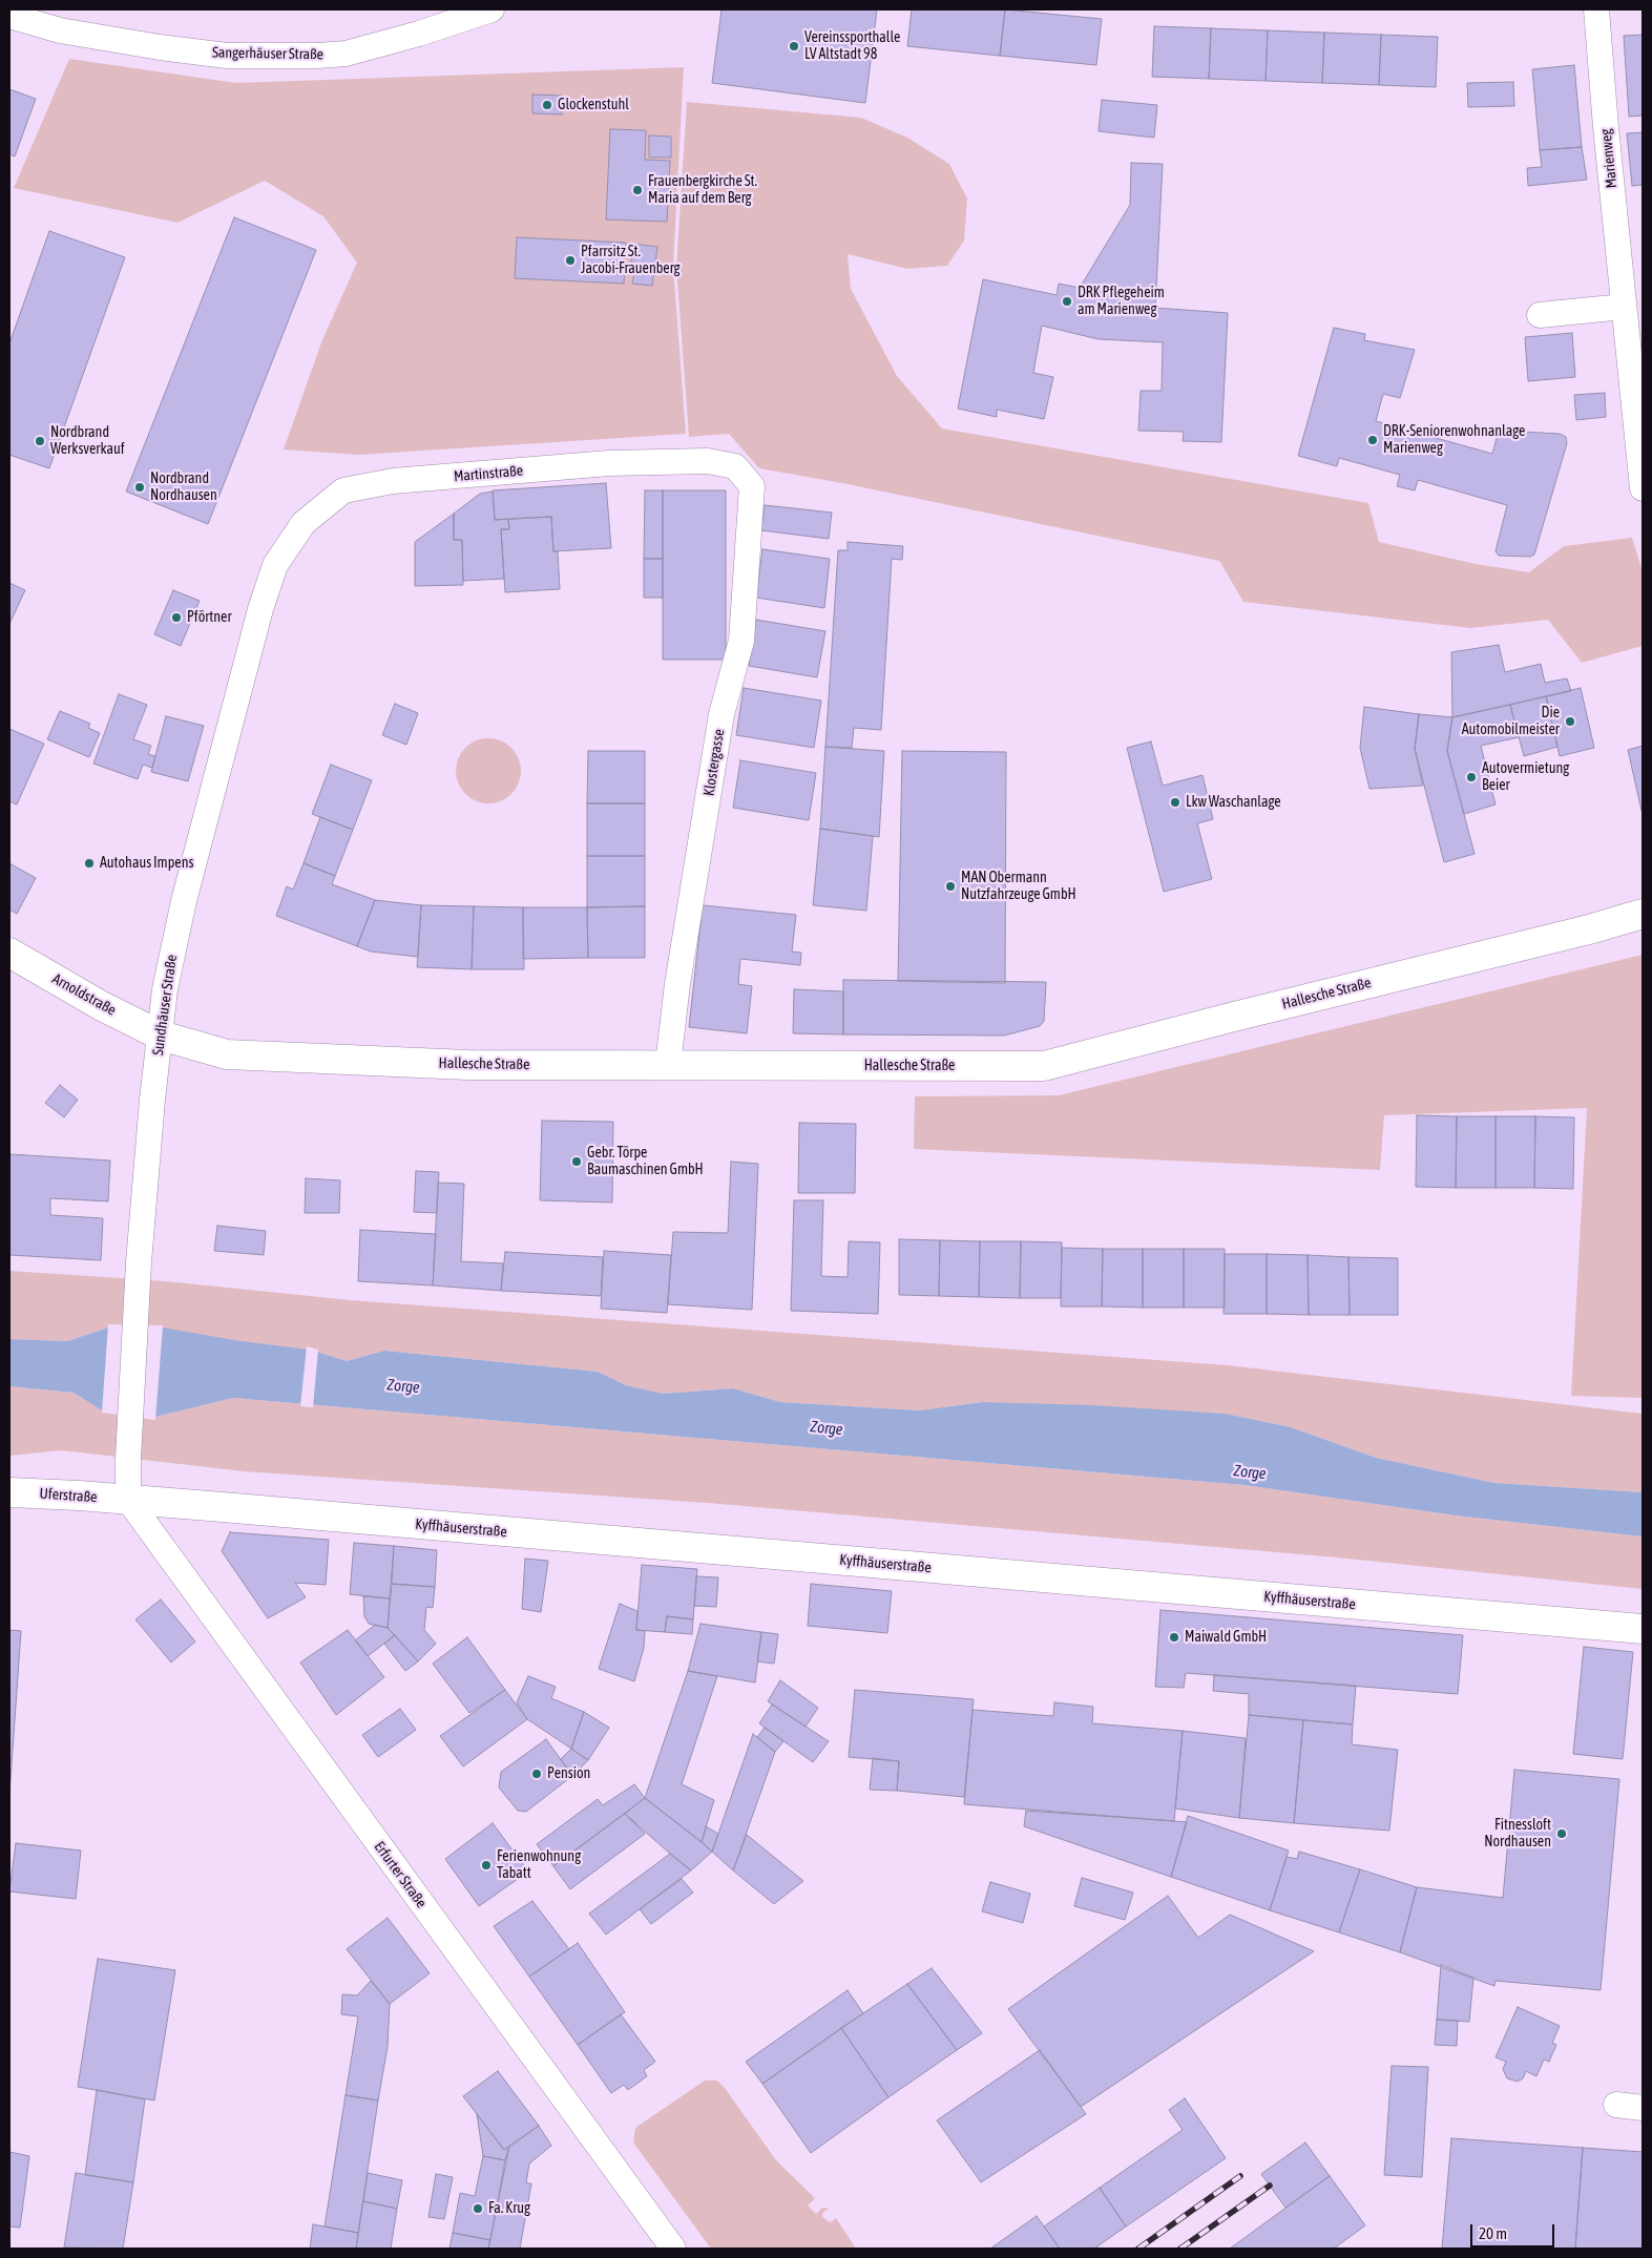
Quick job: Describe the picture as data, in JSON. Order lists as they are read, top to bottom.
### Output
{
  "streets": {
    "main road": [
      "Hallesche Straße",
      "Arnoldstraße",
      "Uferstraße",
      "Kyffhäuserstraße"
    ],
    "street": [
      "Sangerhäuser Straße",
      "Marienweg",
      "Martinstraße",
      "Klostergasse",
      "Sundhäuser Straße",
      "Erfurter Straße"
    ]
  },
  "crossings": [
    ["Martinstraße", "Klostergasse"],
    ["Martinstraße", "Sundhäuser Straße"],
    ["Klostergasse", "Hallesche Straße"],
    ["Hallesche Straße", "Arnoldstraße"],
    ["Hallesche Straße", "Sundhäuser Straße"],
    ["Arnoldstraße", "Sundhäuser Straße"],
    ["Sundhäuser Straße", "Uferstraße"],
    ["Sundhäuser Straße", "Kyffhäuserstraße"],
    ["Sundhäuser Straße", "Erfurter Straße"],
    ["Uferstraße", "Kyffhäuserstraße"],
    ["Uferstraße", "Erfurter Straße"],
    ["Kyffhäuserstraße", "Erfurter Straße"]
  ],
  "water": ["Zorge"],
  "places": [
    "Vereinssporthalle LV Altstadt 98",
    "Glockenstuhl",
    "Frauenbergkirche St. Maria auf dem Berg",
    "Pfarrsitz St. Jacobi-Frauenberg",
    "DRK Pflegeheim am Marienweg",
    "DRK-Seniorenwohnanlage Marienweg",
    "Nordbrand Werksverkauf",
    "Nordbrand Nordhausen",
    "Pförtner",
    "Die Automobilmeister",
    "Autovermietung Beier",
    "Lkw Waschanlage",
    "Autohaus Impens",
    "MAN Obermann Nutzfahrzeuge GmbH",
    "Gebr. Törpe Baumaschinen GmbH",
    "Maiwald GmbH",
    "Pension",
    "Fitnessloft Nordhausen",
    "Ferienwohnung Tabatt",
    "Fa. Krug"
  ],
  "scale_bar": "20 m"
}
